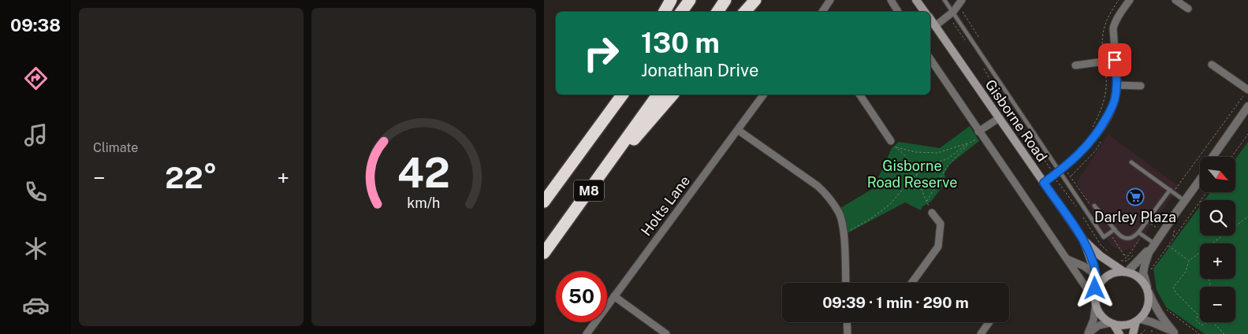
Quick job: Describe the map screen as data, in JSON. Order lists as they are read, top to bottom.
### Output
{
  "streets": {
    "highway": ["M8"],
    "main road": ["Gisborne Road"],
    "street": ["Holts Lane"]
  },
  "parks": ["Gisborne Road Reserve"],
  "places": {
    "supermarket": ["Darley Plaza"]
  },
  "north": "bottom right",
  "page": {
    "tabs": "09:38",
    "tile": "Climate",
    "turn": ["130 m", "Jonathan Drive"],
    "map_buttons": ["+", "−"],
    "heat": ["−", "22°", "+"],
    "limit": "50",
    "trip": "09:39 · 1 min · 290 m",
    "gauge": ["42", "km/h"]
  }
}
